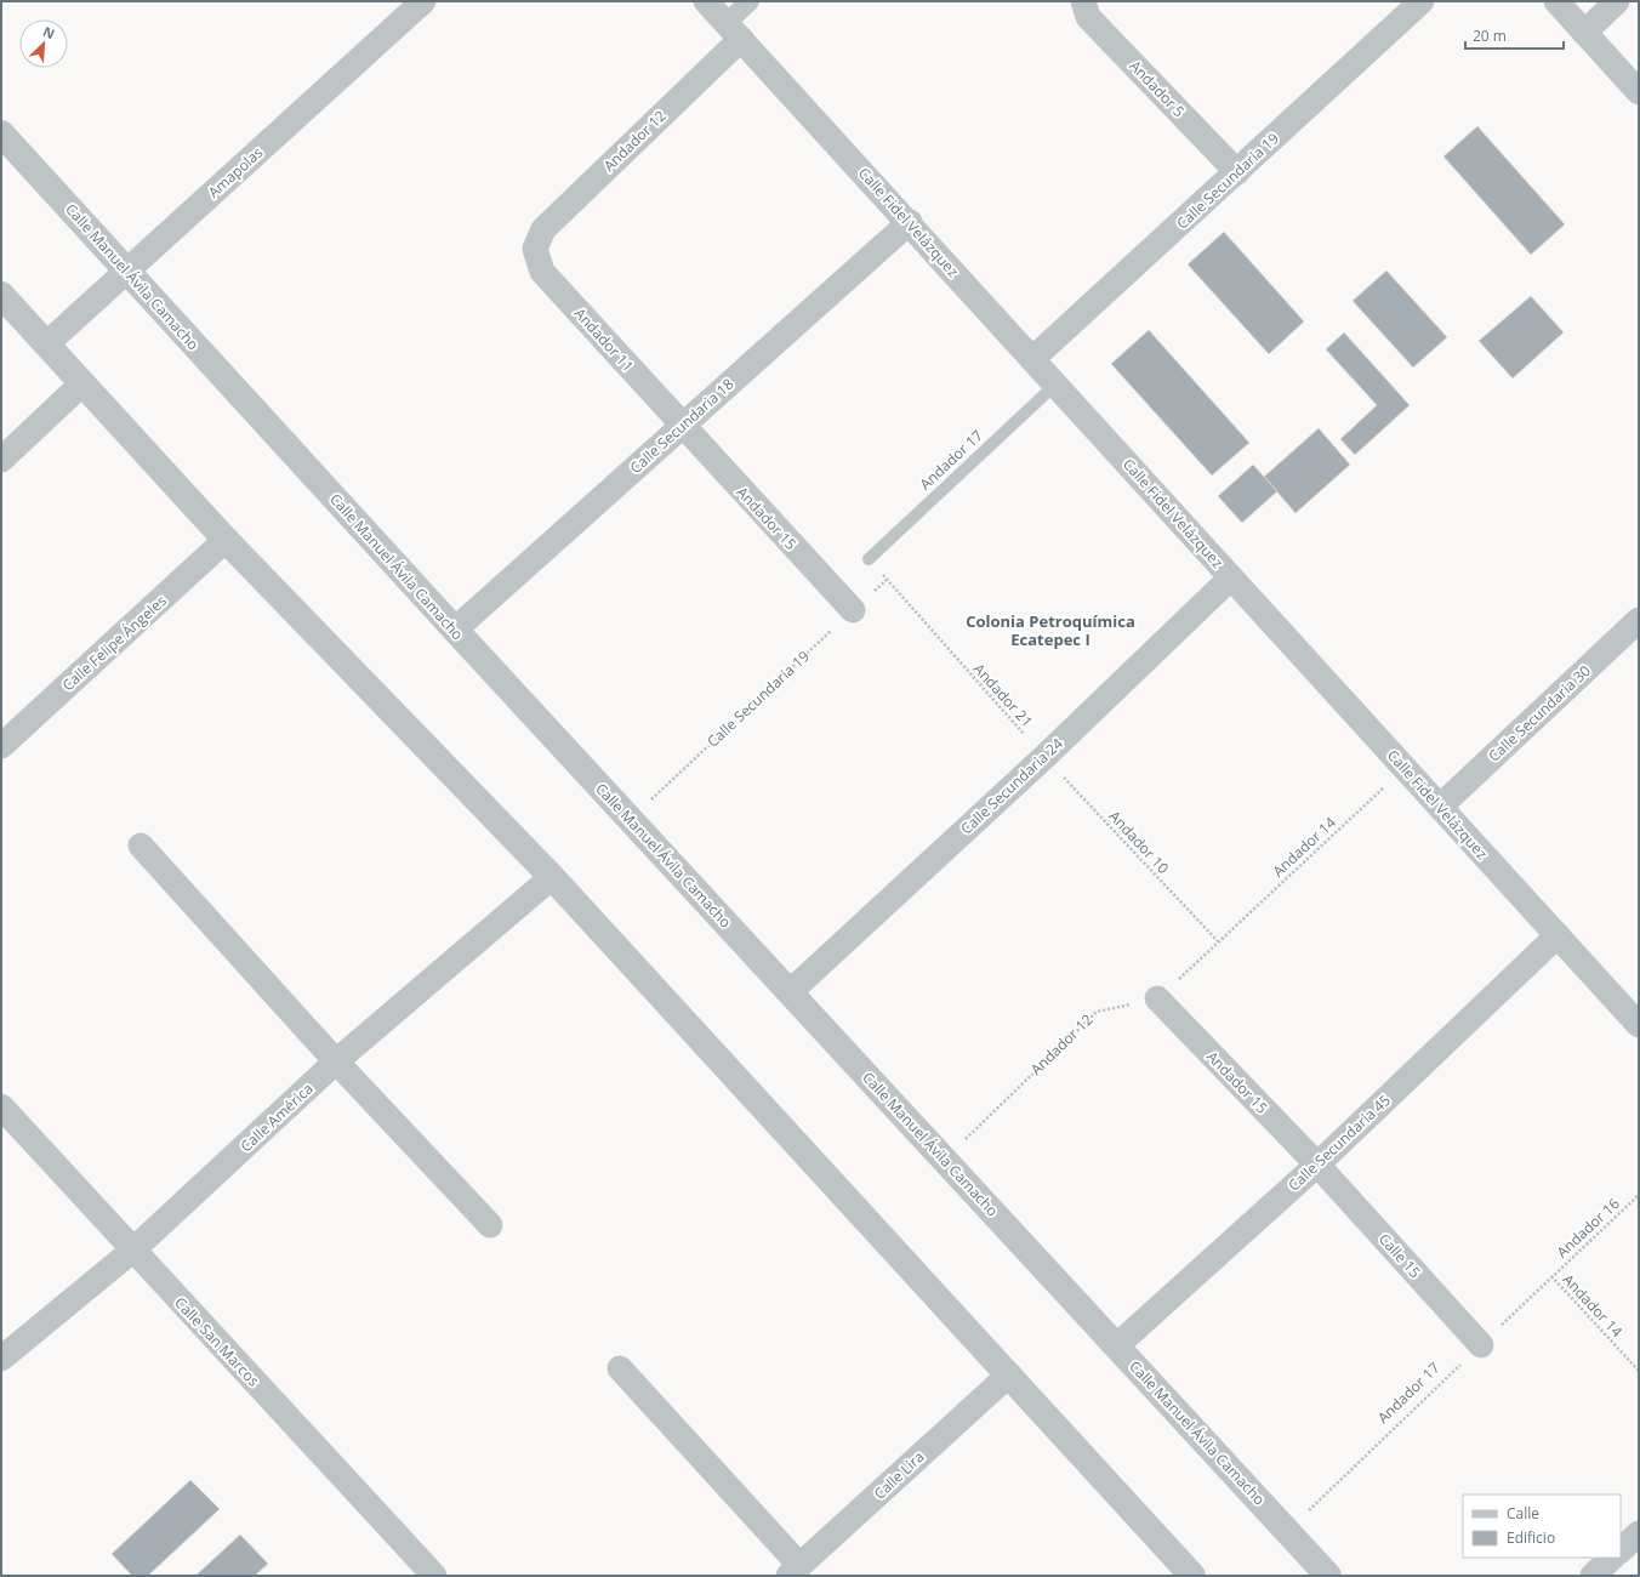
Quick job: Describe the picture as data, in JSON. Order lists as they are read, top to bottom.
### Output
{
  "streets": {
    "street": [
      "Andador 5",
      "Andador 12",
      "Amapolas",
      "Calle Secundaria 19",
      "Calle Fidel Velázquez",
      "Calle Manuel Ávila Camacho",
      "Andador 11",
      "Calle Secundaria 18",
      "Andador 15",
      "Calle Felipe Ángeles",
      "Calle Secundaria 30",
      "Calle Secundaria 24",
      "Calle América",
      "Calle Secundaria 45",
      "Calle 15",
      "Calle San Marcos",
      "Calle Lira"
    ],
    "lane": ["Andador 17"],
    "path": [
      "Andador 21",
      "Andador 10",
      "Andador 14",
      "Andador 16"
    ]
  },
  "crossings": [
    ["Andador 5", "Calle Secundaria 19"],
    ["Andador 12", "Calle Fidel Velázquez"],
    ["Andador 12", "Calle Manuel Ávila Camacho"],
    ["Andador 12", "Andador 11"],
    ["Andador 12", "Andador 15"],
    ["Amapolas", "Calle Manuel Ávila Camacho"],
    ["Calle Secundaria 19", "Calle Fidel Velázquez"],
    ["Calle Secundaria 19", "Calle Manuel Ávila Camacho"],
    ["Calle Secundaria 19", "Andador 15"],
    ["Calle Secundaria 19", "Andador 21"],
    ["Calle Fidel Velázquez", "Calle Secundaria 18"],
    ["Calle Fidel Velázquez", "Andador 17"],
    ["Calle Fidel Velázquez", "Calle Secundaria 30"],
    ["Calle Fidel Velázquez", "Calle Secundaria 24"],
    ["Calle Fidel Velázquez", "Andador 14"],
    ["Calle Fidel Velázquez", "Calle Secundaria 45"],
    ["Calle Manuel Ávila Camacho", "Calle Secundaria 18"],
    ["Calle Manuel Ávila Camacho", "Andador 17"],
    ["Calle Manuel Ávila Camacho", "Calle Secundaria 24"],
    ["Calle Manuel Ávila Camacho", "Calle Secundaria 45"],
    ["Andador 11", "Calle Secundaria 18"],
    ["Andador 11", "Andador 15"],
    ["Calle Secundaria 18", "Andador 15"],
    ["Andador 17", "Andador 21"],
    ["Andador 17", "Andador 14"],
    ["Andador 17", "Andador 16"],
    ["Andador 17", "Calle 15"],
    ["Andador 15", "Calle Secundaria 45"],
    ["Andador 15", "Calle 15"],
    ["Andador 21", "Calle Secundaria 24"],
    ["Andador 21", "Andador 10"],
    ["Calle Secundaria 24", "Andador 10"],
    ["Andador 10", "Andador 14"],
    ["Andador 14", "Andador 16"],
    ["Calle América", "Calle San Marcos"],
    ["Calle Secundaria 45", "Calle 15"]
  ],
  "districts": ["Colonia Petroquímica Ecatepec I"],
  "legend": ["Calle", "Edificio"],
  "scale_bar": "20 m",
  "north": "top right"
}
